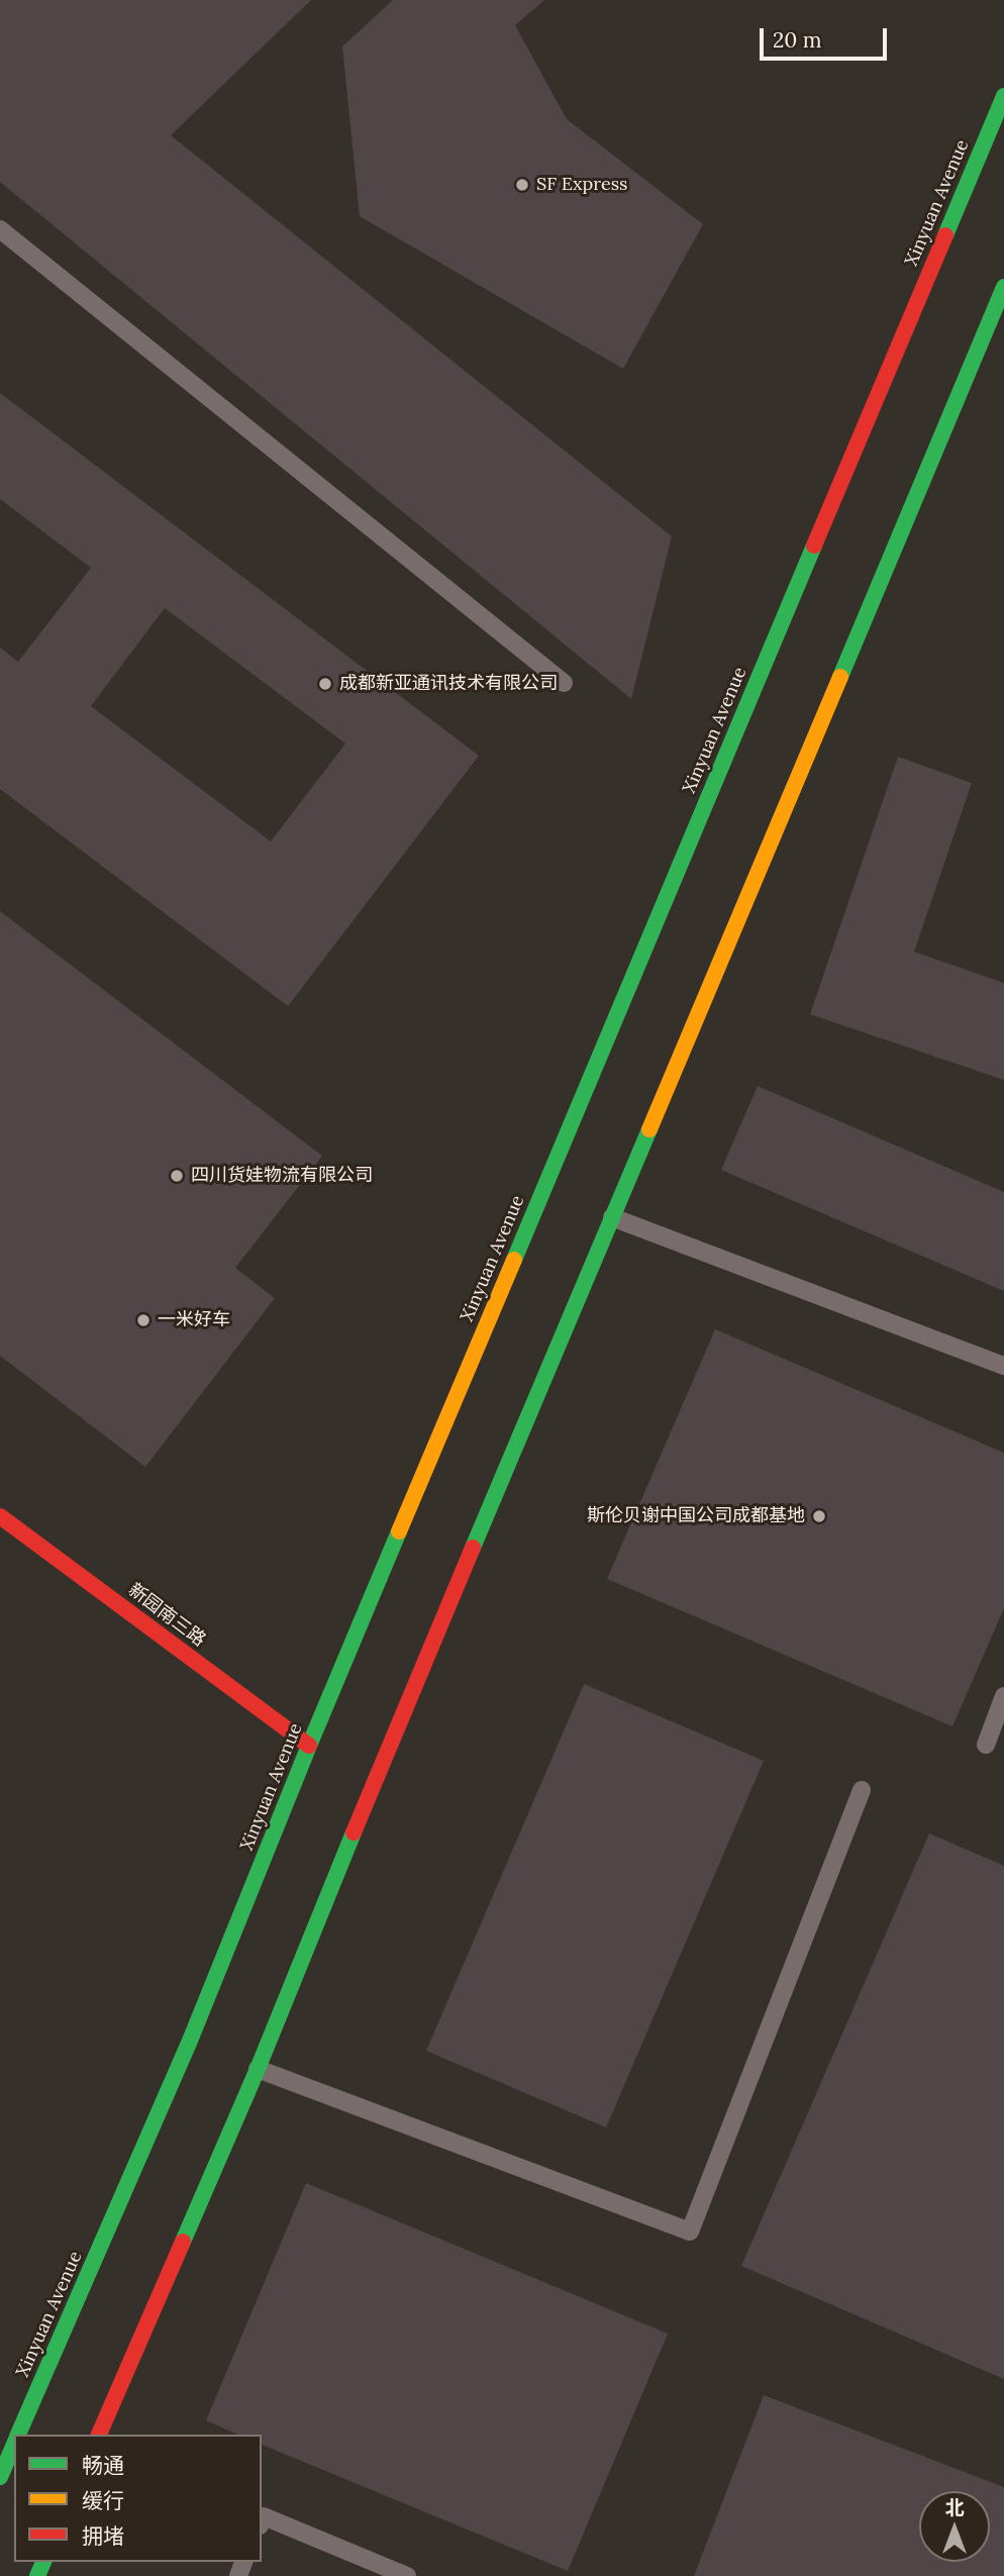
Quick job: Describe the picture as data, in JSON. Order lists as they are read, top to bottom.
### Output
{
  "streets": {
    "street": ["Xinyuan Avenue", "新园南三路"]
  },
  "crossings": [
    ["Xinyuan Avenue", "新园南三路"]
  ],
  "places": [
    "SF Express",
    "成都新亚通讯技术有限公司",
    "四川货娃物流有限公司",
    "一米好车",
    "斯伦贝谢中国公司成都基地"
  ],
  "legend": ["畅通", "缓行", "拥堵"],
  "scale_bar": "20 m",
  "north": "top"
}
